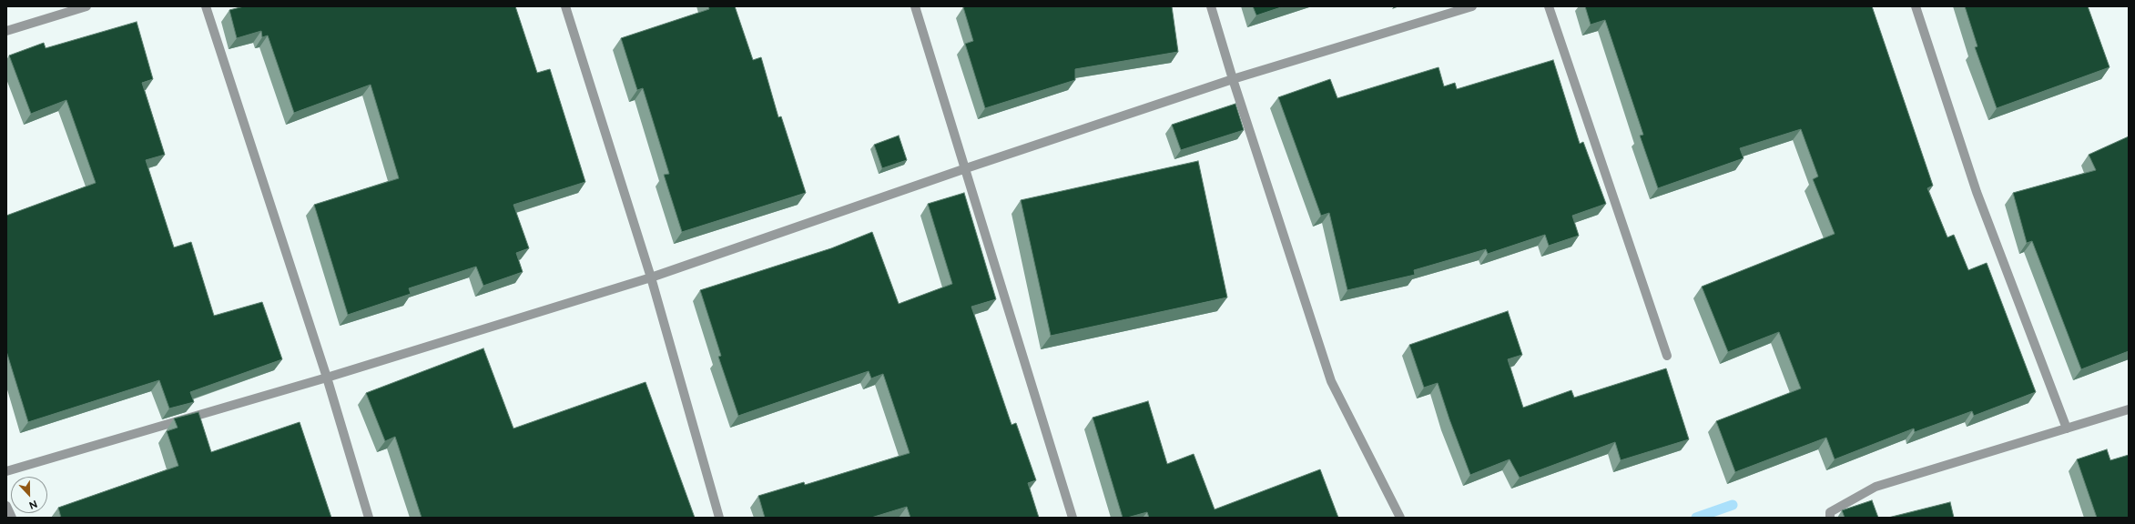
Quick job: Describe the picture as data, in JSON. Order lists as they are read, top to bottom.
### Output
{
  "north": "bottom"
}
